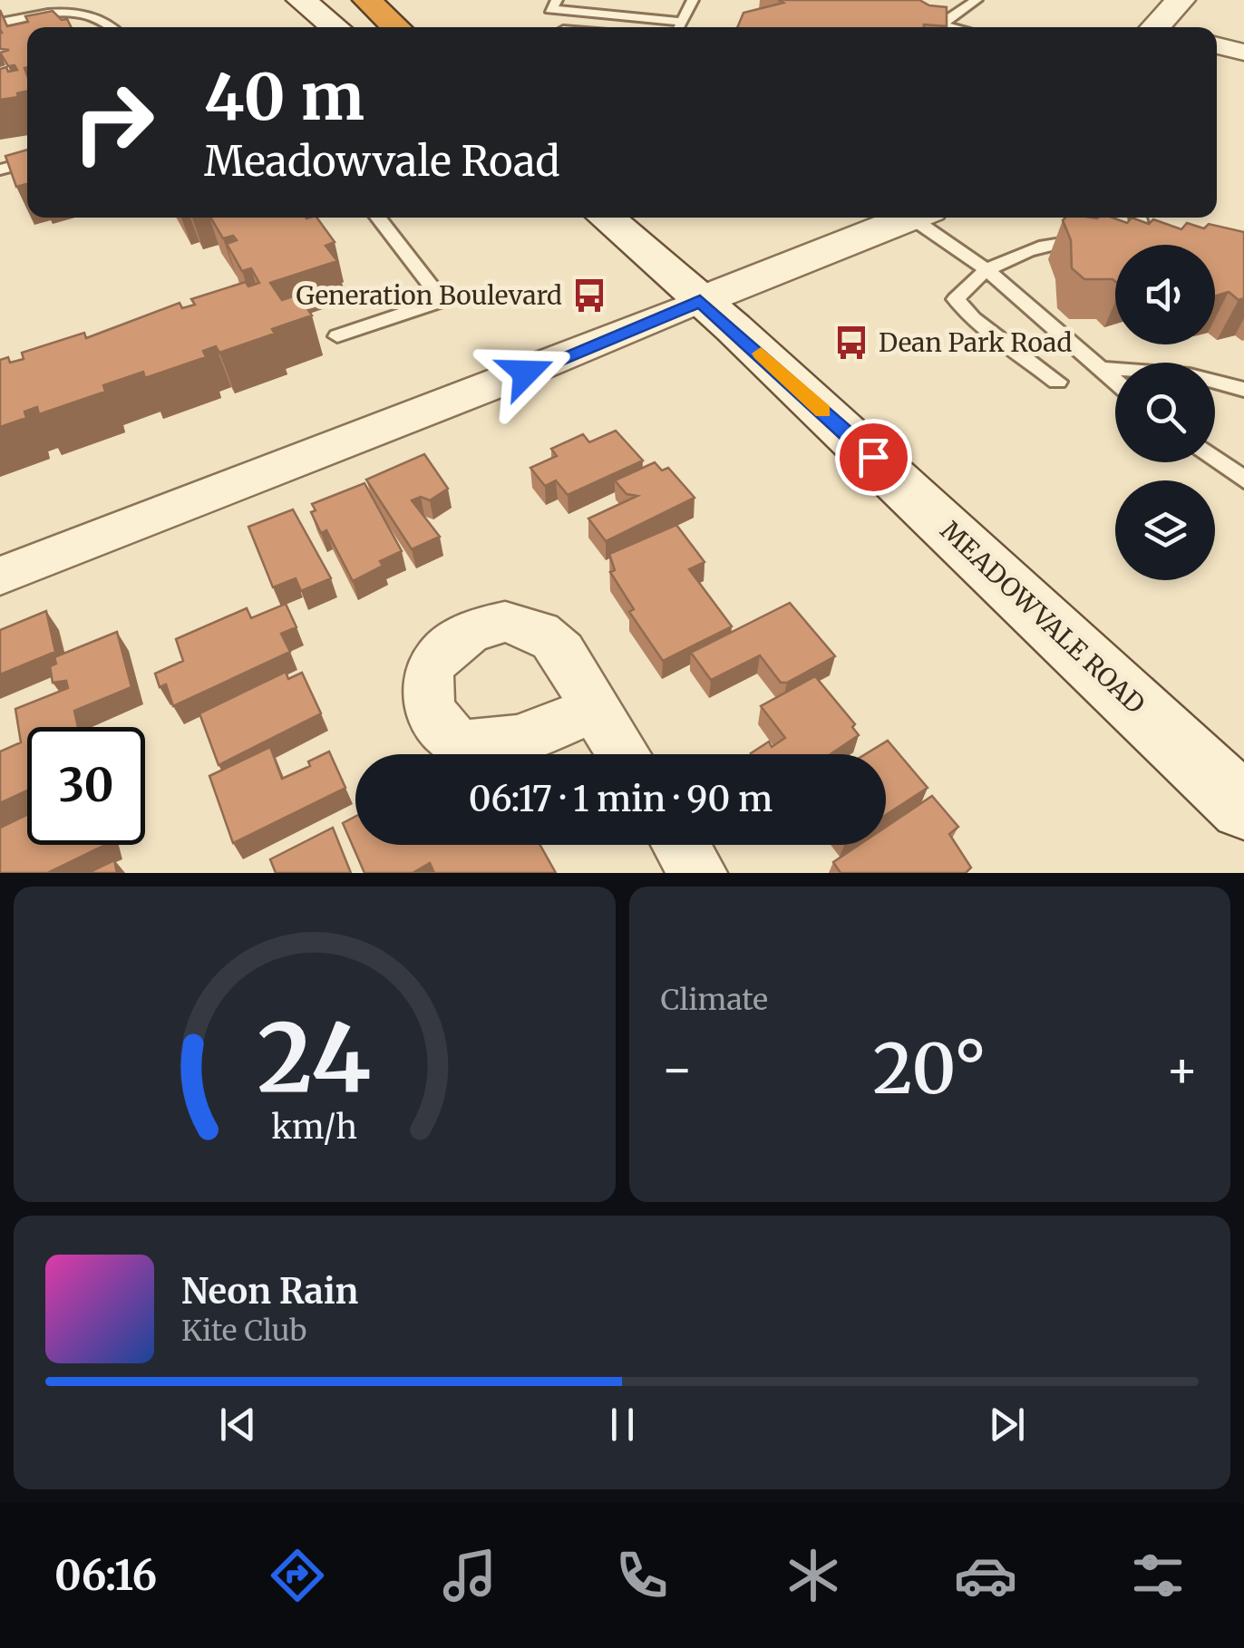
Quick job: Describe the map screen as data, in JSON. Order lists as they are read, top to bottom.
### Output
{
  "streets": {
    "main road": ["MEADOWVALE ROAD"]
  },
  "places": {
    "bus stop": ["Generation Boulevard", "Dean Park Road"]
  },
  "page": {
    "turn": ["40 m", "Meadowvale Road"],
    "limit": "30",
    "trip": "06:17 · 1 min · 90 m",
    "tile": "Climate",
    "heat": ["−", "20°", "+"],
    "song": ["Neon Rain", "Kite Club"],
    "tabs": "06:16",
    "gauge": ["24", "km/h"]
  }
}
